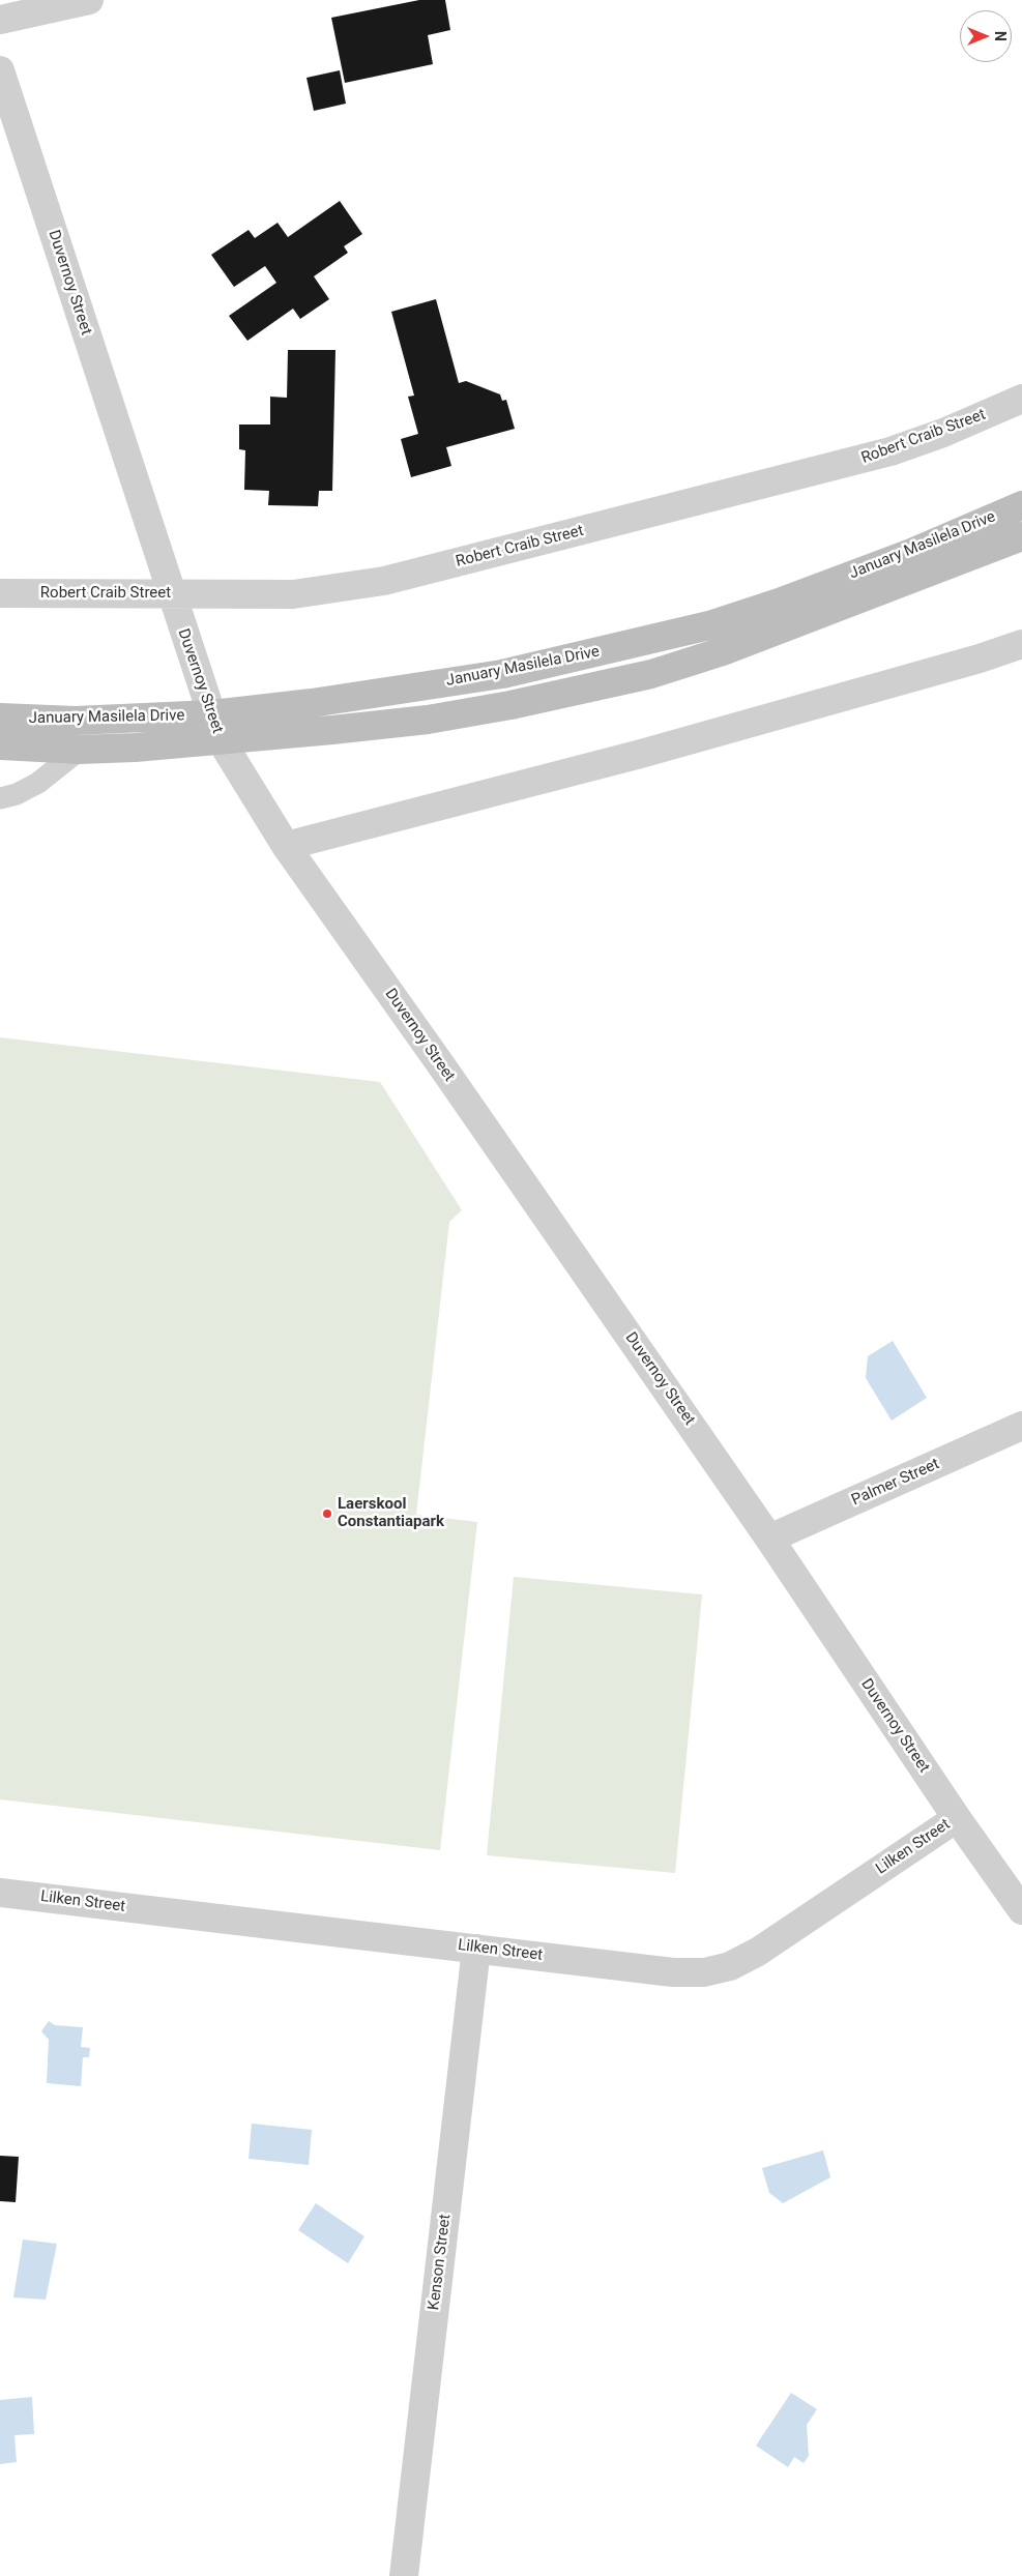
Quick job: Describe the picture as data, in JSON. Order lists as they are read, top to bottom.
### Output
{
  "streets": {
    "main road": ["January Masilela Drive"],
    "street": [
      "Duvernoy Street",
      "Robert Craib Street",
      "Palmer Street",
      "Lilken Street",
      "Kenson Street"
    ]
  },
  "crossings": [
    ["Duvernoy Street", "Robert Craib Street"],
    ["Duvernoy Street", "January Masilela Drive"],
    ["Duvernoy Street", "Palmer Street"],
    ["Duvernoy Street", "Lilken Street"],
    ["Lilken Street", "Kenson Street"]
  ],
  "places": ["Laerskool Constantiapark"],
  "north": "right"
}
